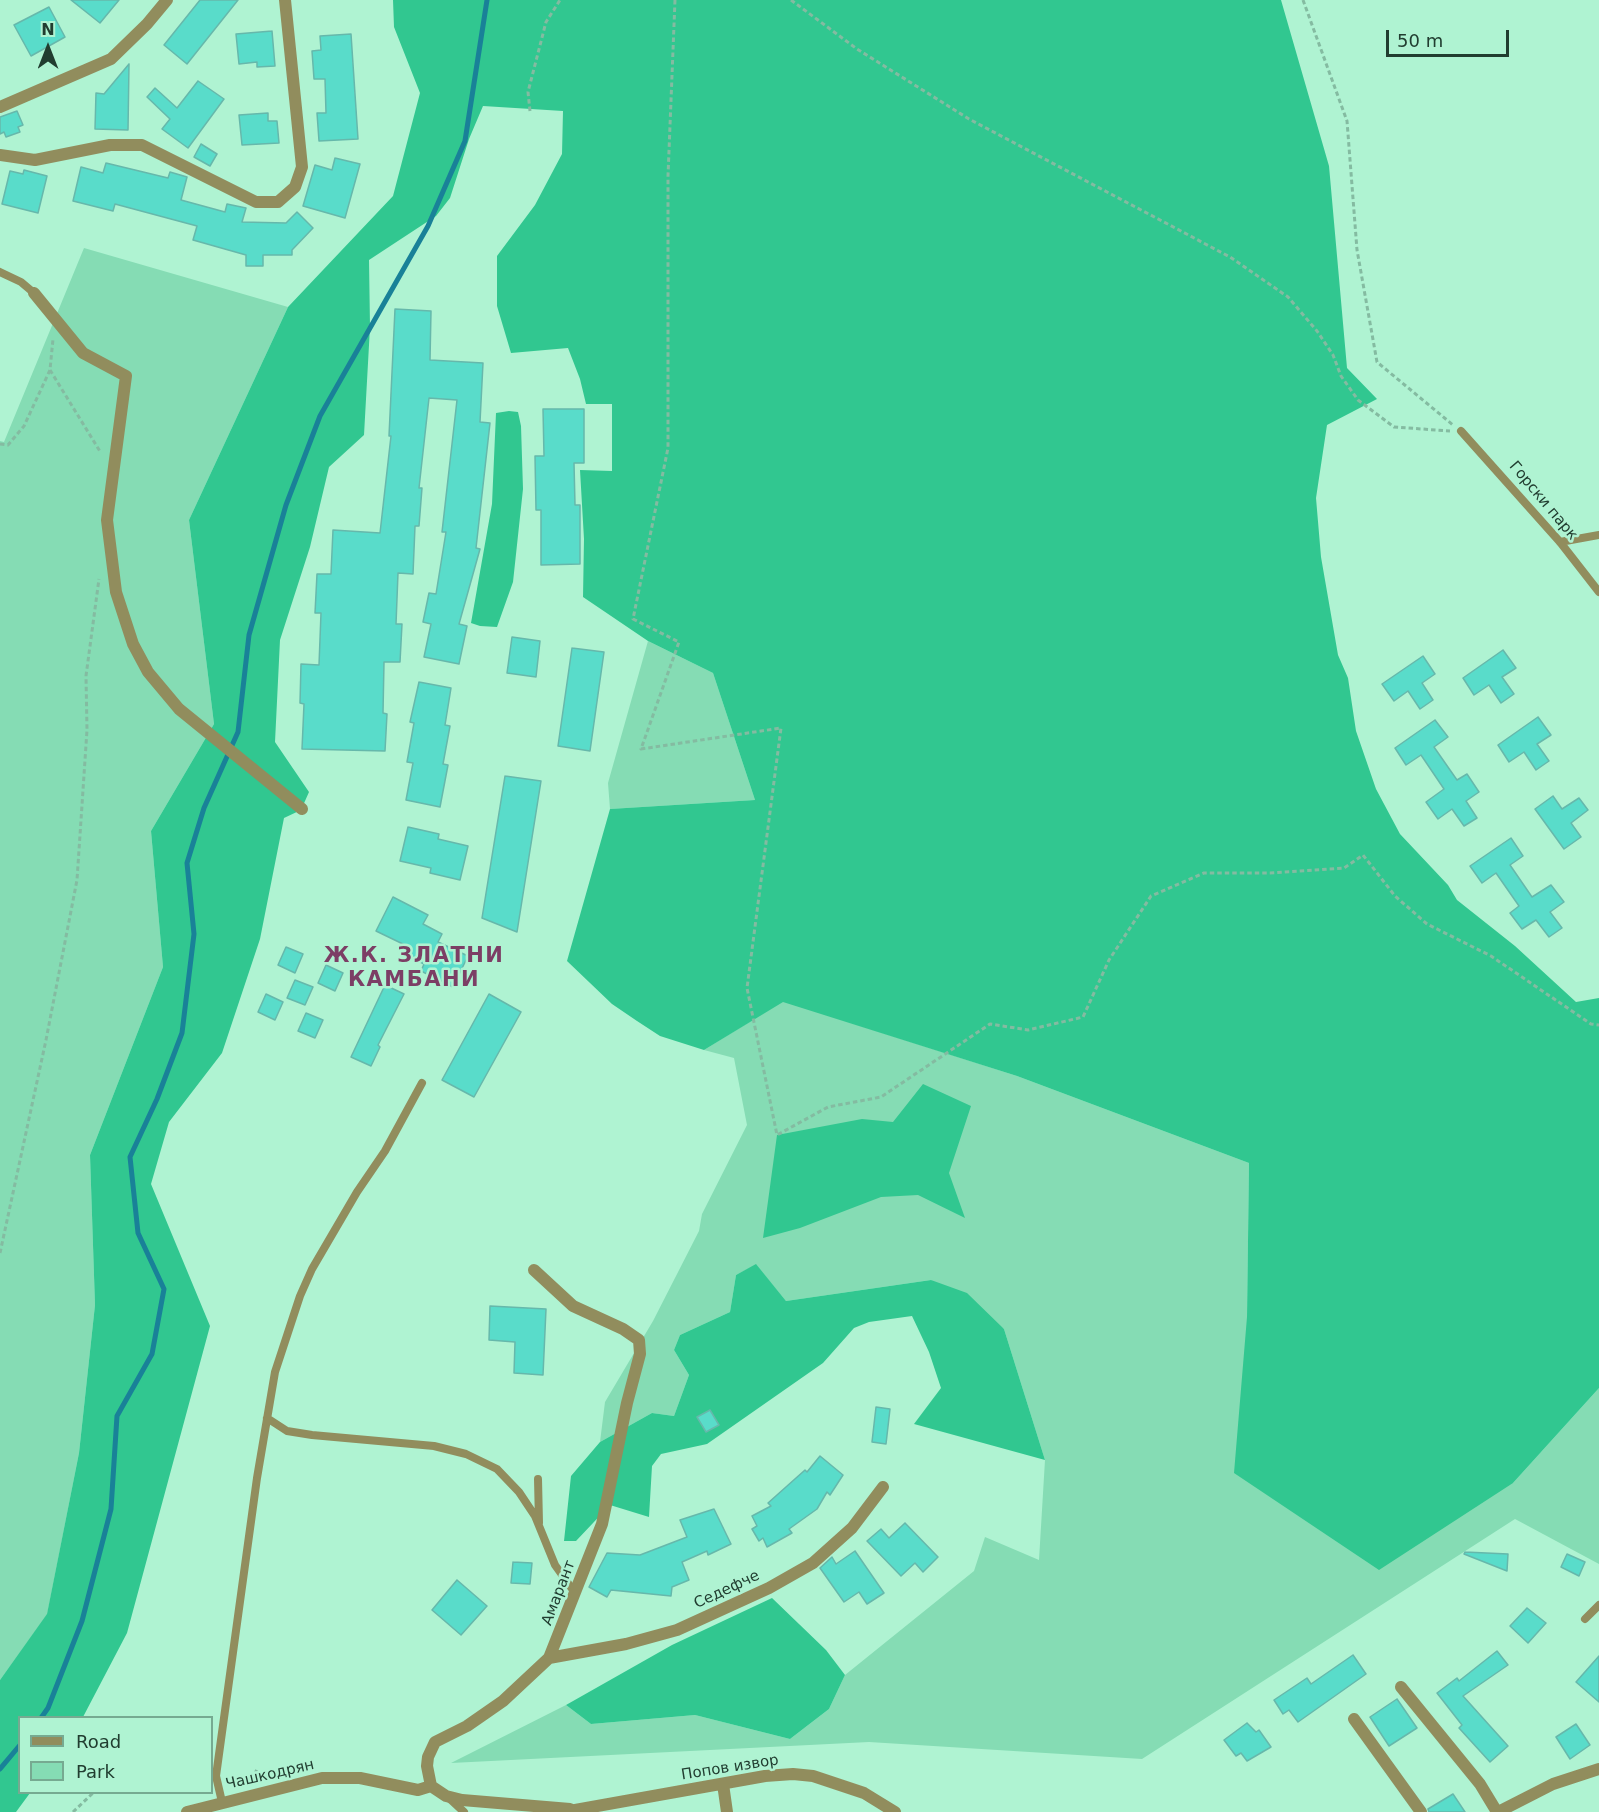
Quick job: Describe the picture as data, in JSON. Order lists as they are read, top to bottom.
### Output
{
  "streets": {
    "street": [
      "Седефче",
      "Амарант",
      "Попов извор",
      "Чашкодрян"
    ],
    "lane": ["Горски парк"]
  },
  "crossings": [
    ["Седефче", "Амарант"],
    ["Амарант", "Чашкодрян"]
  ],
  "districts": ["Ж.К. ЗЛАТНИ КАМБАНИ"],
  "legend": ["Road", "Park"],
  "scale_bar": "50 m",
  "north": "top"
}
